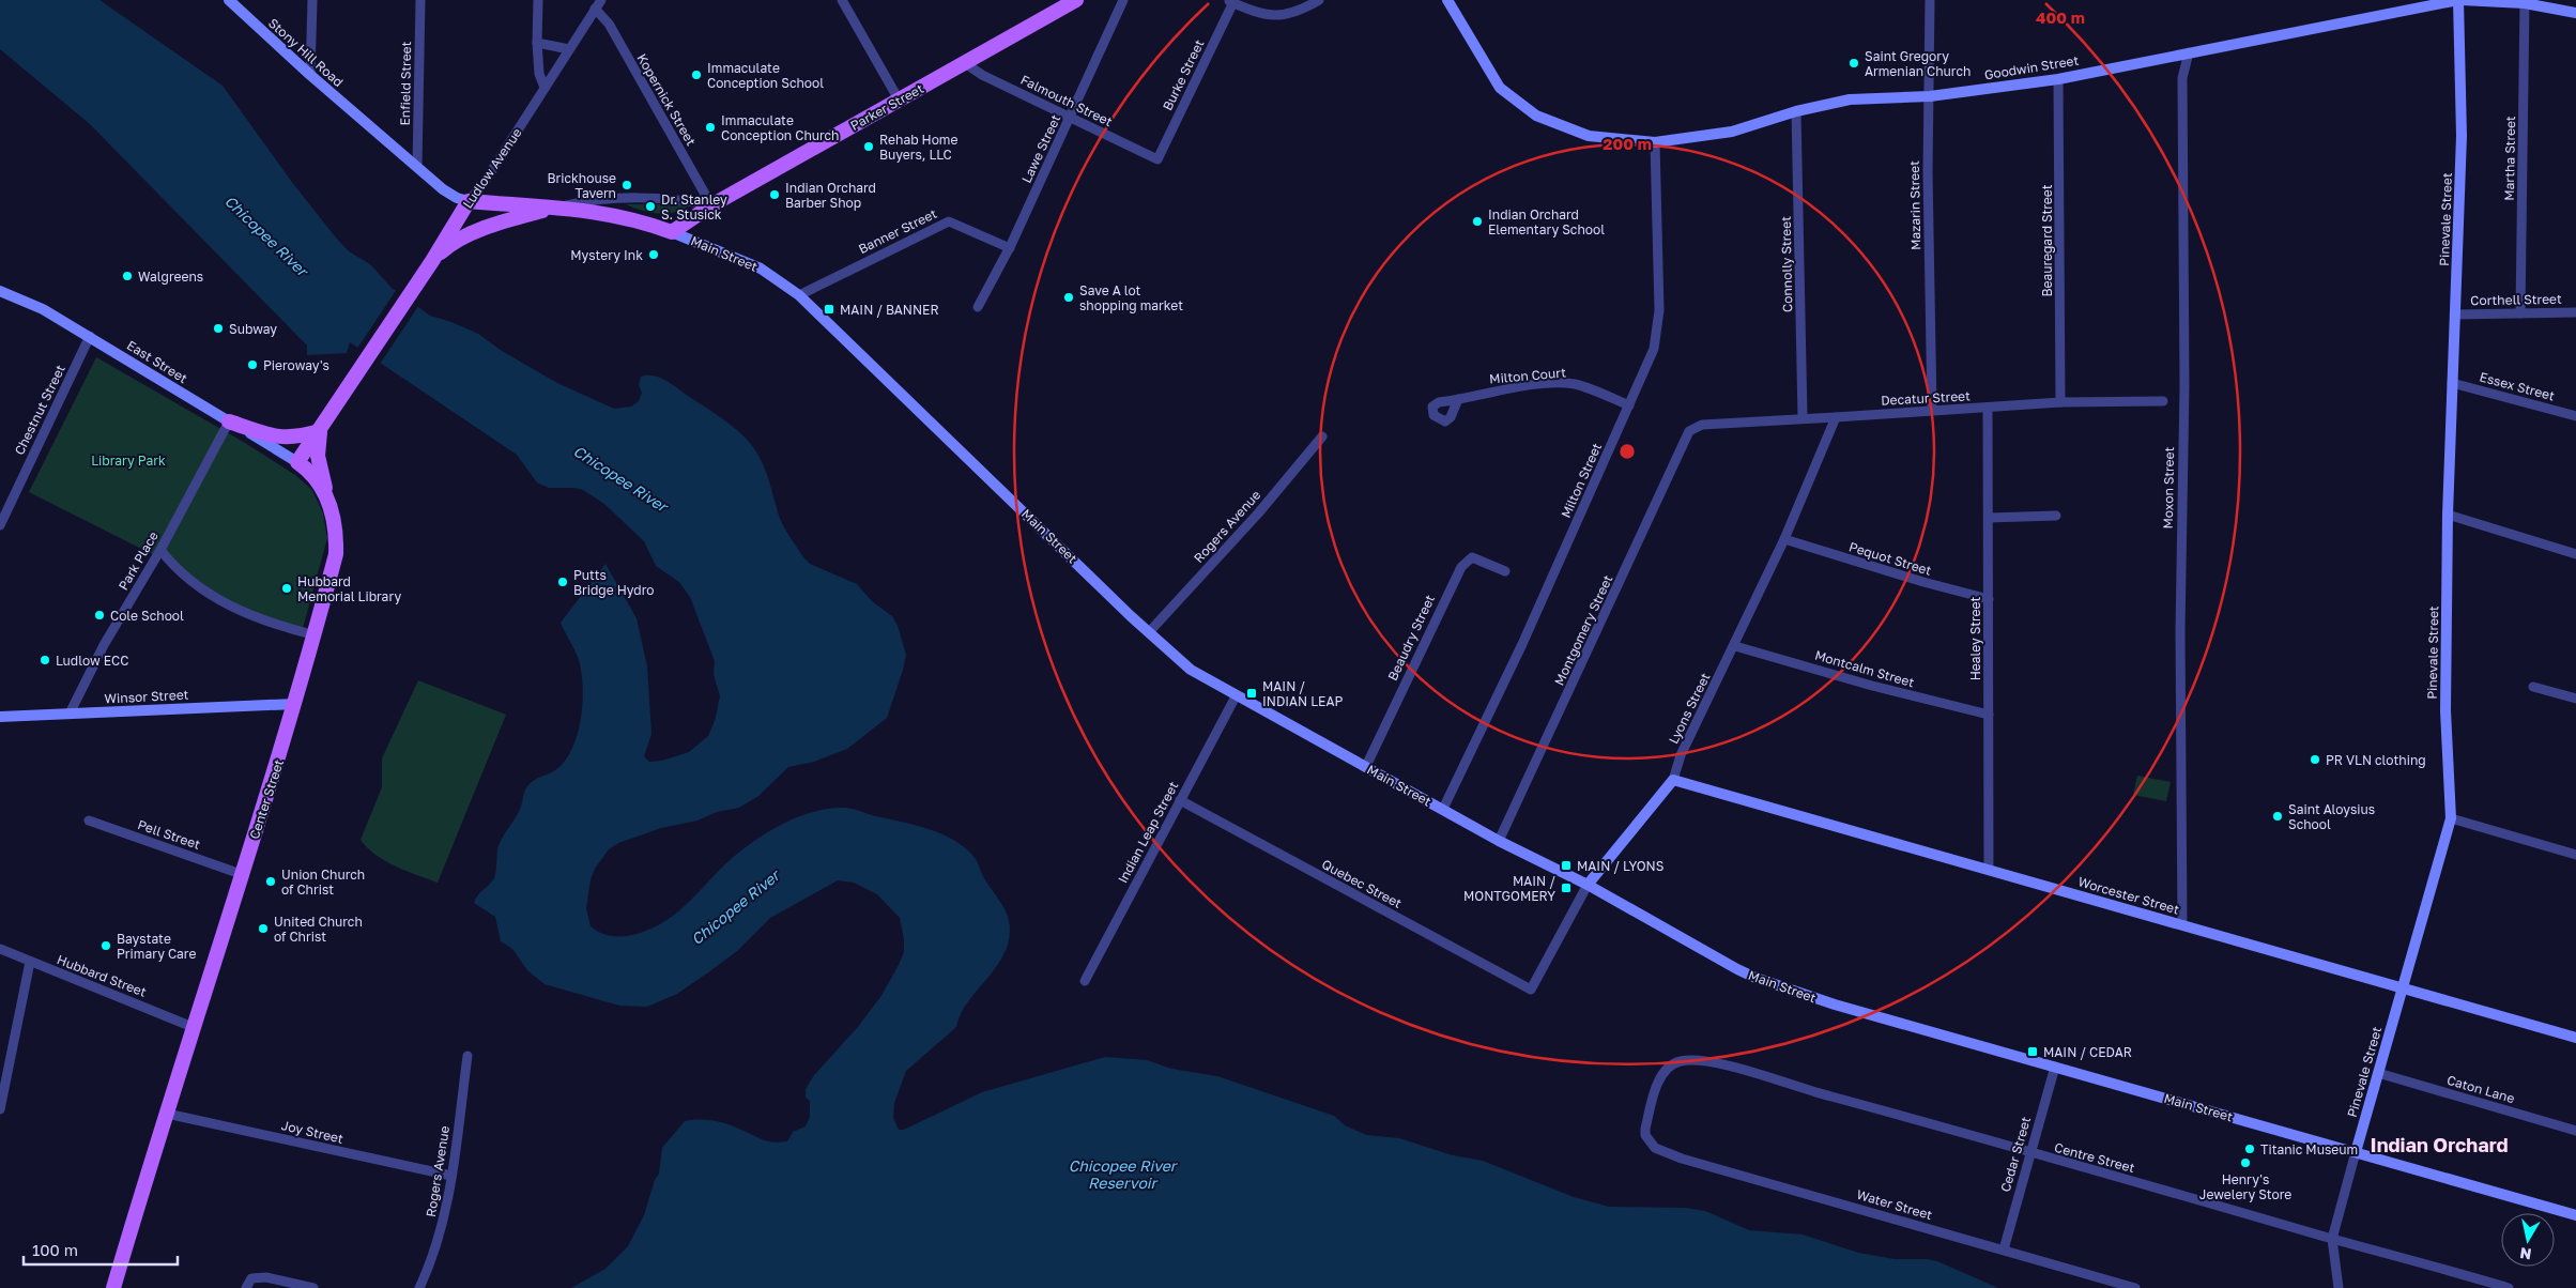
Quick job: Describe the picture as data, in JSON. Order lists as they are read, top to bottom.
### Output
{
  "streets": {
    "main road": [
      "Stony Hill Road",
      "Goodwin Street",
      "Parker Street",
      "Ludlow Avenue",
      "Pinevale Street",
      "Main Street",
      "East Street",
      "Winsor Street",
      "Lyons Street",
      "Center Street",
      "Worcester Street"
    ],
    "street": [
      "Burke Street",
      "Enfield Street",
      "Kopernick Street",
      "Falmouth Street",
      "Lawe Street",
      "Martha Street",
      "Mazarin Street",
      "Banner Street",
      "Beauregard Street",
      "Connolly Street",
      "Corthell Street",
      "Milton Court",
      "Essex Street",
      "Decatur Street",
      "Chestnut Street",
      "Milton Street",
      "Moxon Street",
      "Rogers Avenue",
      "Pequot Street",
      "Park Place",
      "Montgomery Street",
      "Beaudry Street",
      "Healey Street",
      "Montcalm Street",
      "Indian Leap Street",
      "Pell Street",
      "Quebec Street",
      "Hubbard Street",
      "Caton Lane",
      "Joy Street",
      "Cedar Street",
      "Centre Street",
      "Water Street"
    ]
  },
  "crossings": [
    ["Stony Hill Road", "Main Street"],
    ["Goodwin Street", "Martha Street"],
    ["Goodwin Street", "Mazarin Street"],
    ["Goodwin Street", "Pinevale Street"],
    ["Goodwin Street", "Beauregard Street"],
    ["Goodwin Street", "Connolly Street"],
    ["Goodwin Street", "Milton Street"],
    ["Goodwin Street", "Moxon Street"],
    ["Burke Street", "Falmouth Street"],
    ["Enfield Street", "Main Street"],
    ["Kopernick Street", "Parker Street"],
    ["Kopernick Street", "Ludlow Avenue"],
    ["Falmouth Street", "Parker Street"],
    ["Falmouth Street", "Lawe Street"],
    ["Parker Street", "Main Street"],
    ["Lawe Street", "Banner Street"],
    ["Martha Street", "Corthell Street"],
    ["Ludlow Avenue", "Main Street"],
    ["Mazarin Street", "Decatur Street"],
    ["Pinevale Street", "Main Street"],
    ["Pinevale Street", "Corthell Street"],
    ["Pinevale Street", "Essex Street"],
    ["Pinevale Street", "Worcester Street"],
    ["Pinevale Street", "Caton Lane"],
    ["Pinevale Street", "Centre Street"],
    ["Banner Street", "Main Street"],
    ["Beauregard Street", "Decatur Street"],
    ["Main Street", "Milton Street"],
    ["Main Street", "Rogers Avenue"],
    ["Main Street", "Montgomery Street"],
    ["Main Street", "Beaudry Street"],
    ["Main Street", "Lyons Street"],
    ["Main Street", "Indian Leap Street"],
    ["Main Street", "Cedar Street"],
    ["Connolly Street", "Decatur Street"],
    ["East Street", "Chestnut Street"],
    ["East Street", "Park Place"],
    ["East Street", "Center Street"],
    ["Milton Court", "Milton Street"],
    ["Decatur Street", "Montgomery Street"],
    ["Decatur Street", "Healey Street"],
    ["Decatur Street", "Lyons Street"],
    ["Moxon Street", "Worcester Street"],
    ["Rogers Avenue", "Joy Street"],
    ["Pequot Street", "Healey Street"],
    ["Pequot Street", "Lyons Street"],
    ["Park Place", "Winsor Street"],
    ["Healey Street", "Montcalm Street"],
    ["Healey Street", "Worcester Street"],
    ["Montcalm Street", "Lyons Street"],
    ["Winsor Street", "Center Street"],
    ["Lyons Street", "Quebec Street"],
    ["Lyons Street", "Worcester Street"],
    ["Center Street", "Pell Street"],
    ["Center Street", "Hubbard Street"],
    ["Center Street", "Joy Street"],
    ["Indian Leap Street", "Quebec Street"],
    ["Cedar Street", "Centre Street"],
    ["Cedar Street", "Water Street"],
    ["Centre Street", "Water Street"]
  ],
  "districts": ["Indian Orchard"],
  "water": ["Chicopee River", "Chicopee River Reservoir"],
  "parks": ["Library Park"],
  "places": {
    "other": [
      "Saint Gregory Armenian Church",
      "Immaculate Conception School",
      "Immaculate Conception Church",
      "Rehab Home Buyers, LLC",
      "Brickhouse Tavern",
      "Indian Orchard Barber Shop",
      "Dr. Stanley S. Stusick",
      "Indian Orchard Elementary School",
      "Mystery Ink",
      "Walgreens",
      "Save A lot shopping market",
      "Subway",
      "Pieroway's",
      "Putts Bridge Hydro",
      "Hubbard Memorial Library",
      "Cole School",
      "Ludlow ECC",
      "PR VLN clothing",
      "Saint Aloysius School",
      "Union Church of Christ",
      "United Church of Christ",
      "Baystate Primary Care",
      "Titanic Museum",
      "Henry's Jewelery Store"
    ],
    "transit": [
      "MAIN / BANNER",
      "MAIN / INDIAN LEAP",
      "MAIN / LYONS",
      "MAIN / MONTGOMERY",
      "MAIN / CEDAR"
    ]
  },
  "scale_bar": "100 m",
  "north": "bottom",
  "rings": ["400 m", "200 m"]
}
